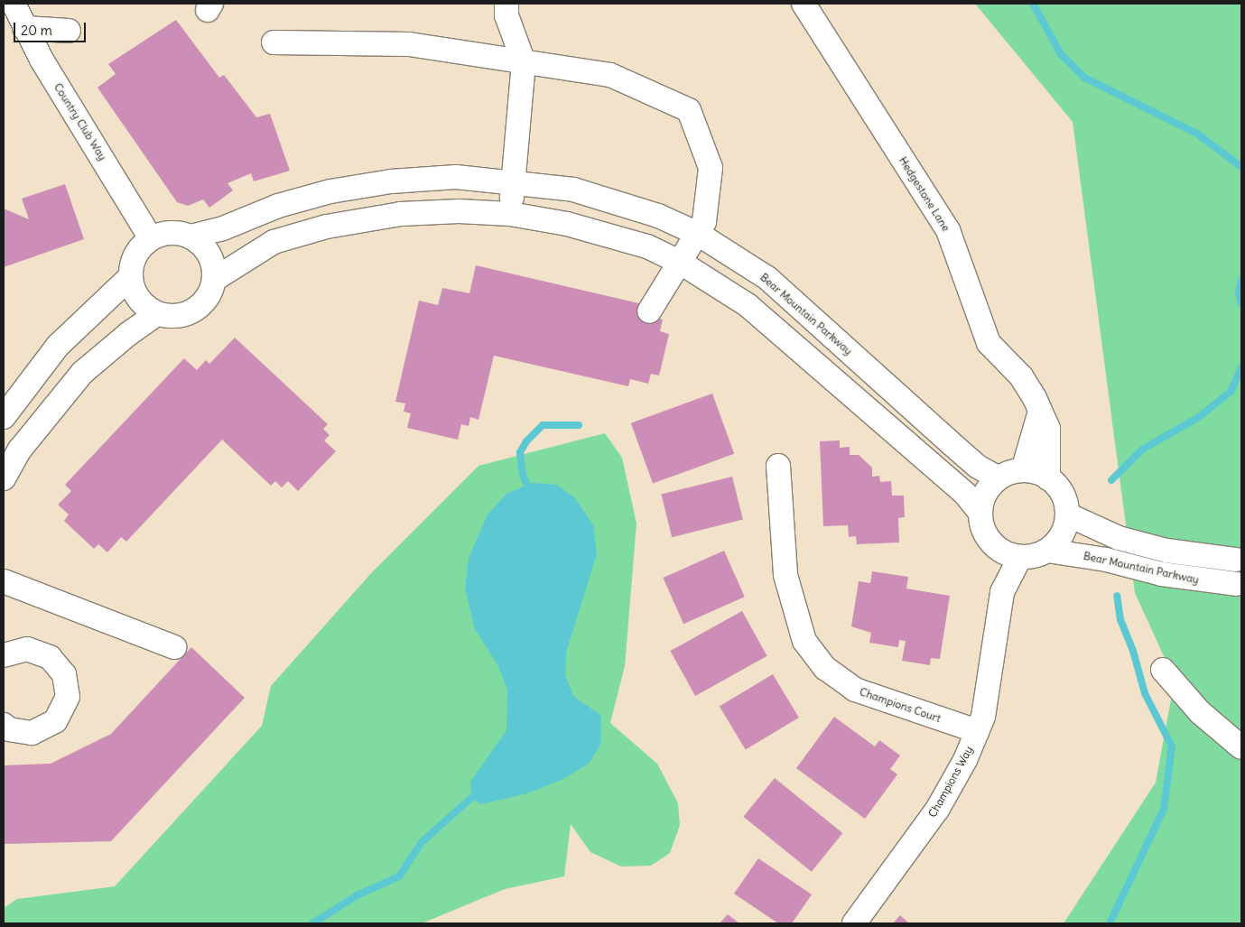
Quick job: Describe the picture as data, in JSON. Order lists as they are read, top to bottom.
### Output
{
  "streets": {
    "street": [
      "Country Club Way",
      "Hedgestone Lane",
      "Bear Mountain Parkway",
      "Champions Court",
      "Champions Way"
    ]
  },
  "crossings": [
    ["Country Club Way", "Bear Mountain Parkway"],
    ["Hedgestone Lane", "Bear Mountain Parkway"],
    ["Hedgestone Lane", "Champions Way"],
    ["Bear Mountain Parkway", "Champions Way"],
    ["Champions Court", "Champions Way"]
  ],
  "scale_bar": "20 m"
}
